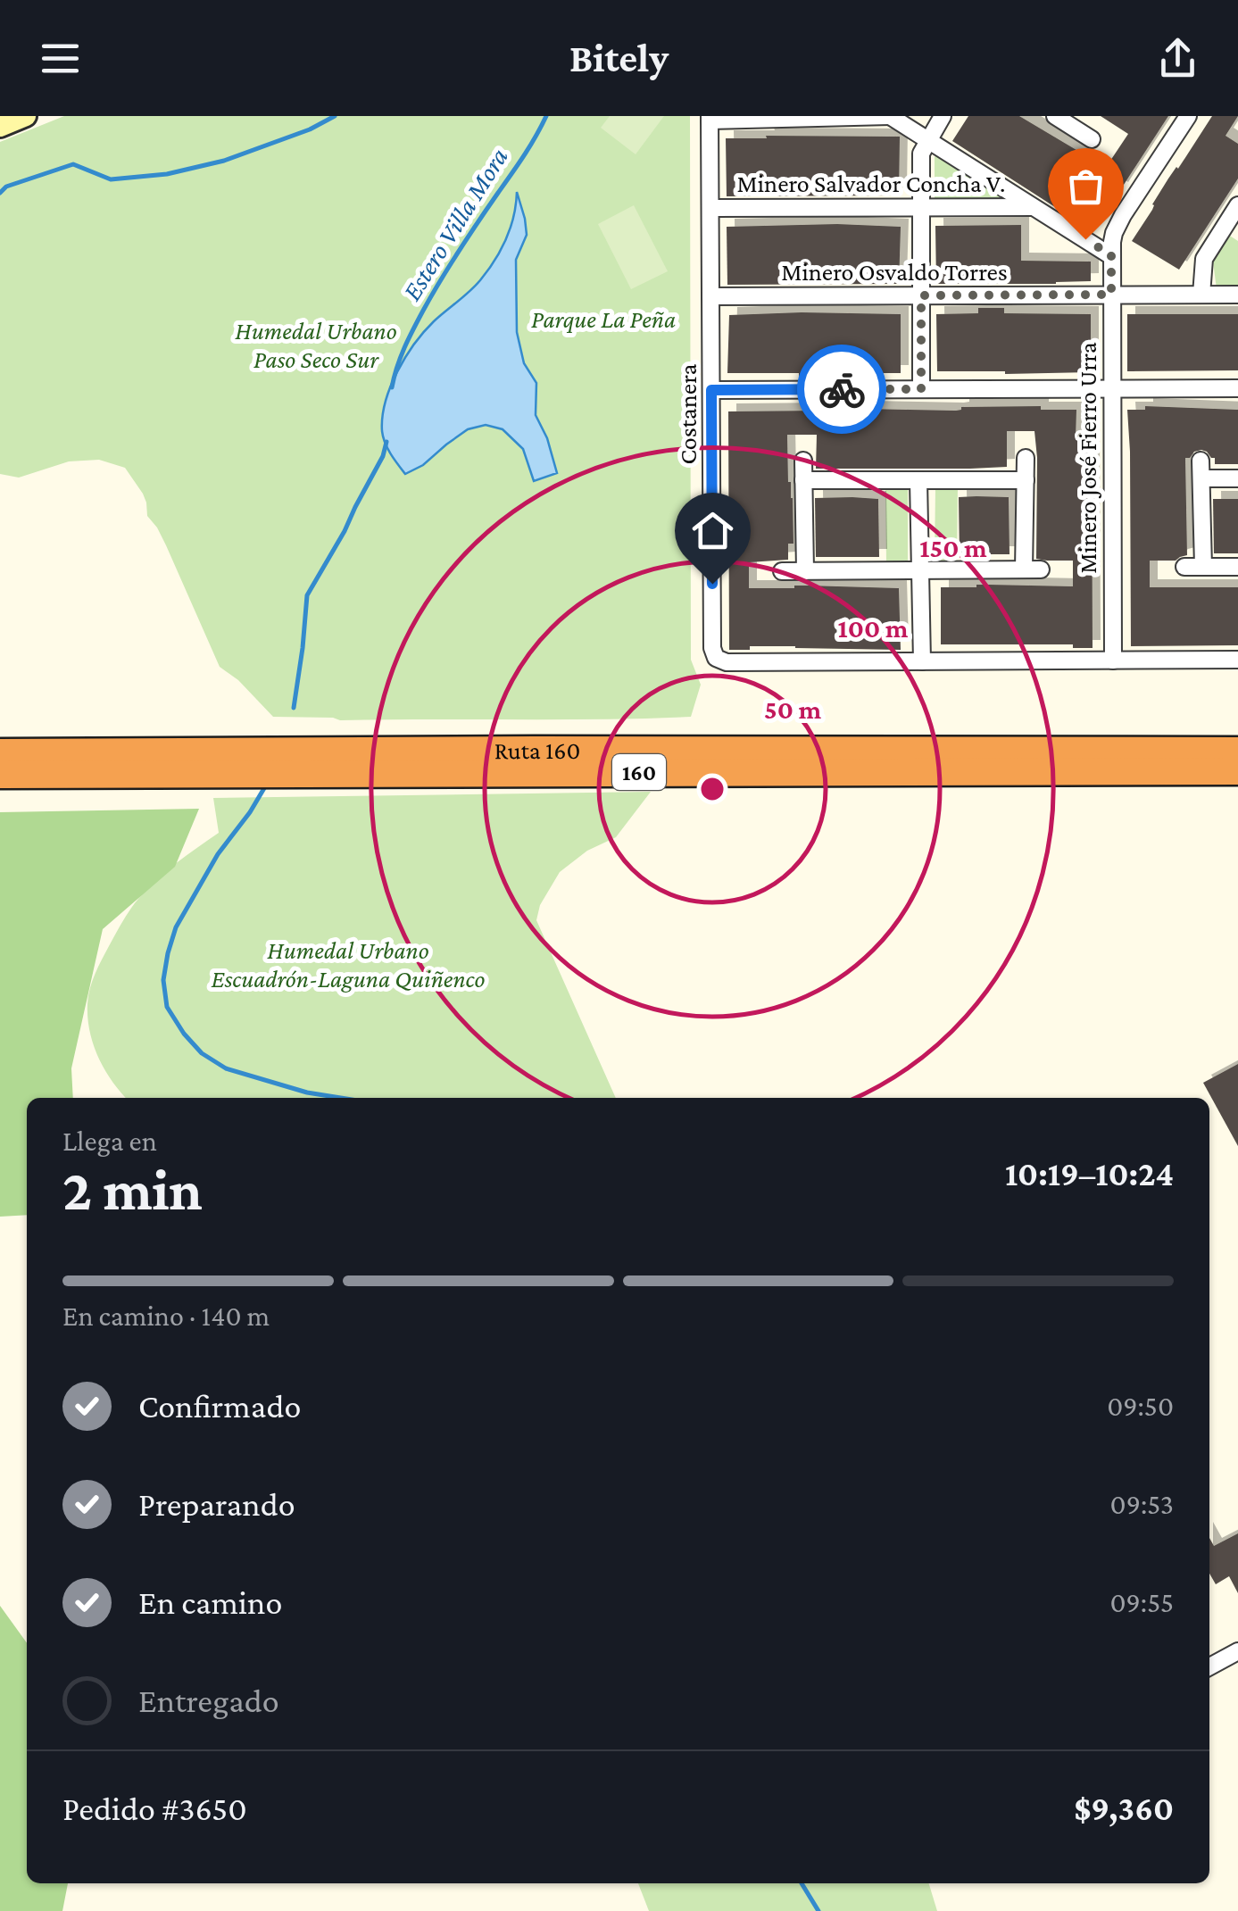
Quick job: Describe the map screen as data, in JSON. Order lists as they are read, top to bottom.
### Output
{
  "streets": {
    "highway": ["Ruta 160", "160"],
    "street": [
      "Minero Salvador Concha V.",
      "Minero Osvaldo Torres",
      "Costanera",
      "Minero José Fierro Urra"
    ]
  },
  "crossings": [
    ["Minero Salvador Concha V.", "Costanera"],
    ["Minero Osvaldo Torres", "Costanera"],
    ["Minero Osvaldo Torres", "Minero José Fierro Urra"]
  ],
  "water": ["Estero Villa Mora"],
  "parks": ["Parque La Peña", "Humedal Urbano Paso Seco Sur", "Humedal Urbano Escuadrón-Laguna Quiñenco"],
  "page": {
    "header": "Bitely",
    "heading": ["2 min", "Llega en", "10:19–10:24"],
    "panel": ["Pedido #3650", "$9,360"],
    "bar": "En camino · 140 m",
    "list": [
      ["Confirmado", "09:50"],
      ["Preparando", "09:53"],
      ["En camino", "09:55"],
      "Entregado"
    ]
  },
  "rings": ["150 m", "100 m", "50 m"]
}
